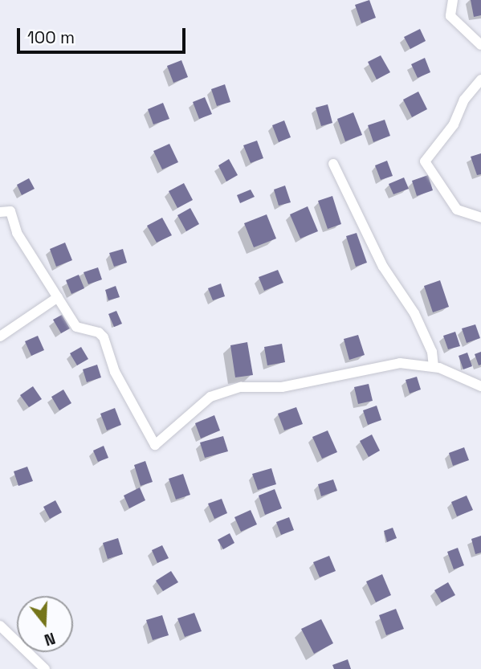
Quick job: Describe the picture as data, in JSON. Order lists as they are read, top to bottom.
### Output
{
  "scale_bar": "100 m",
  "north": "bottom"
}
